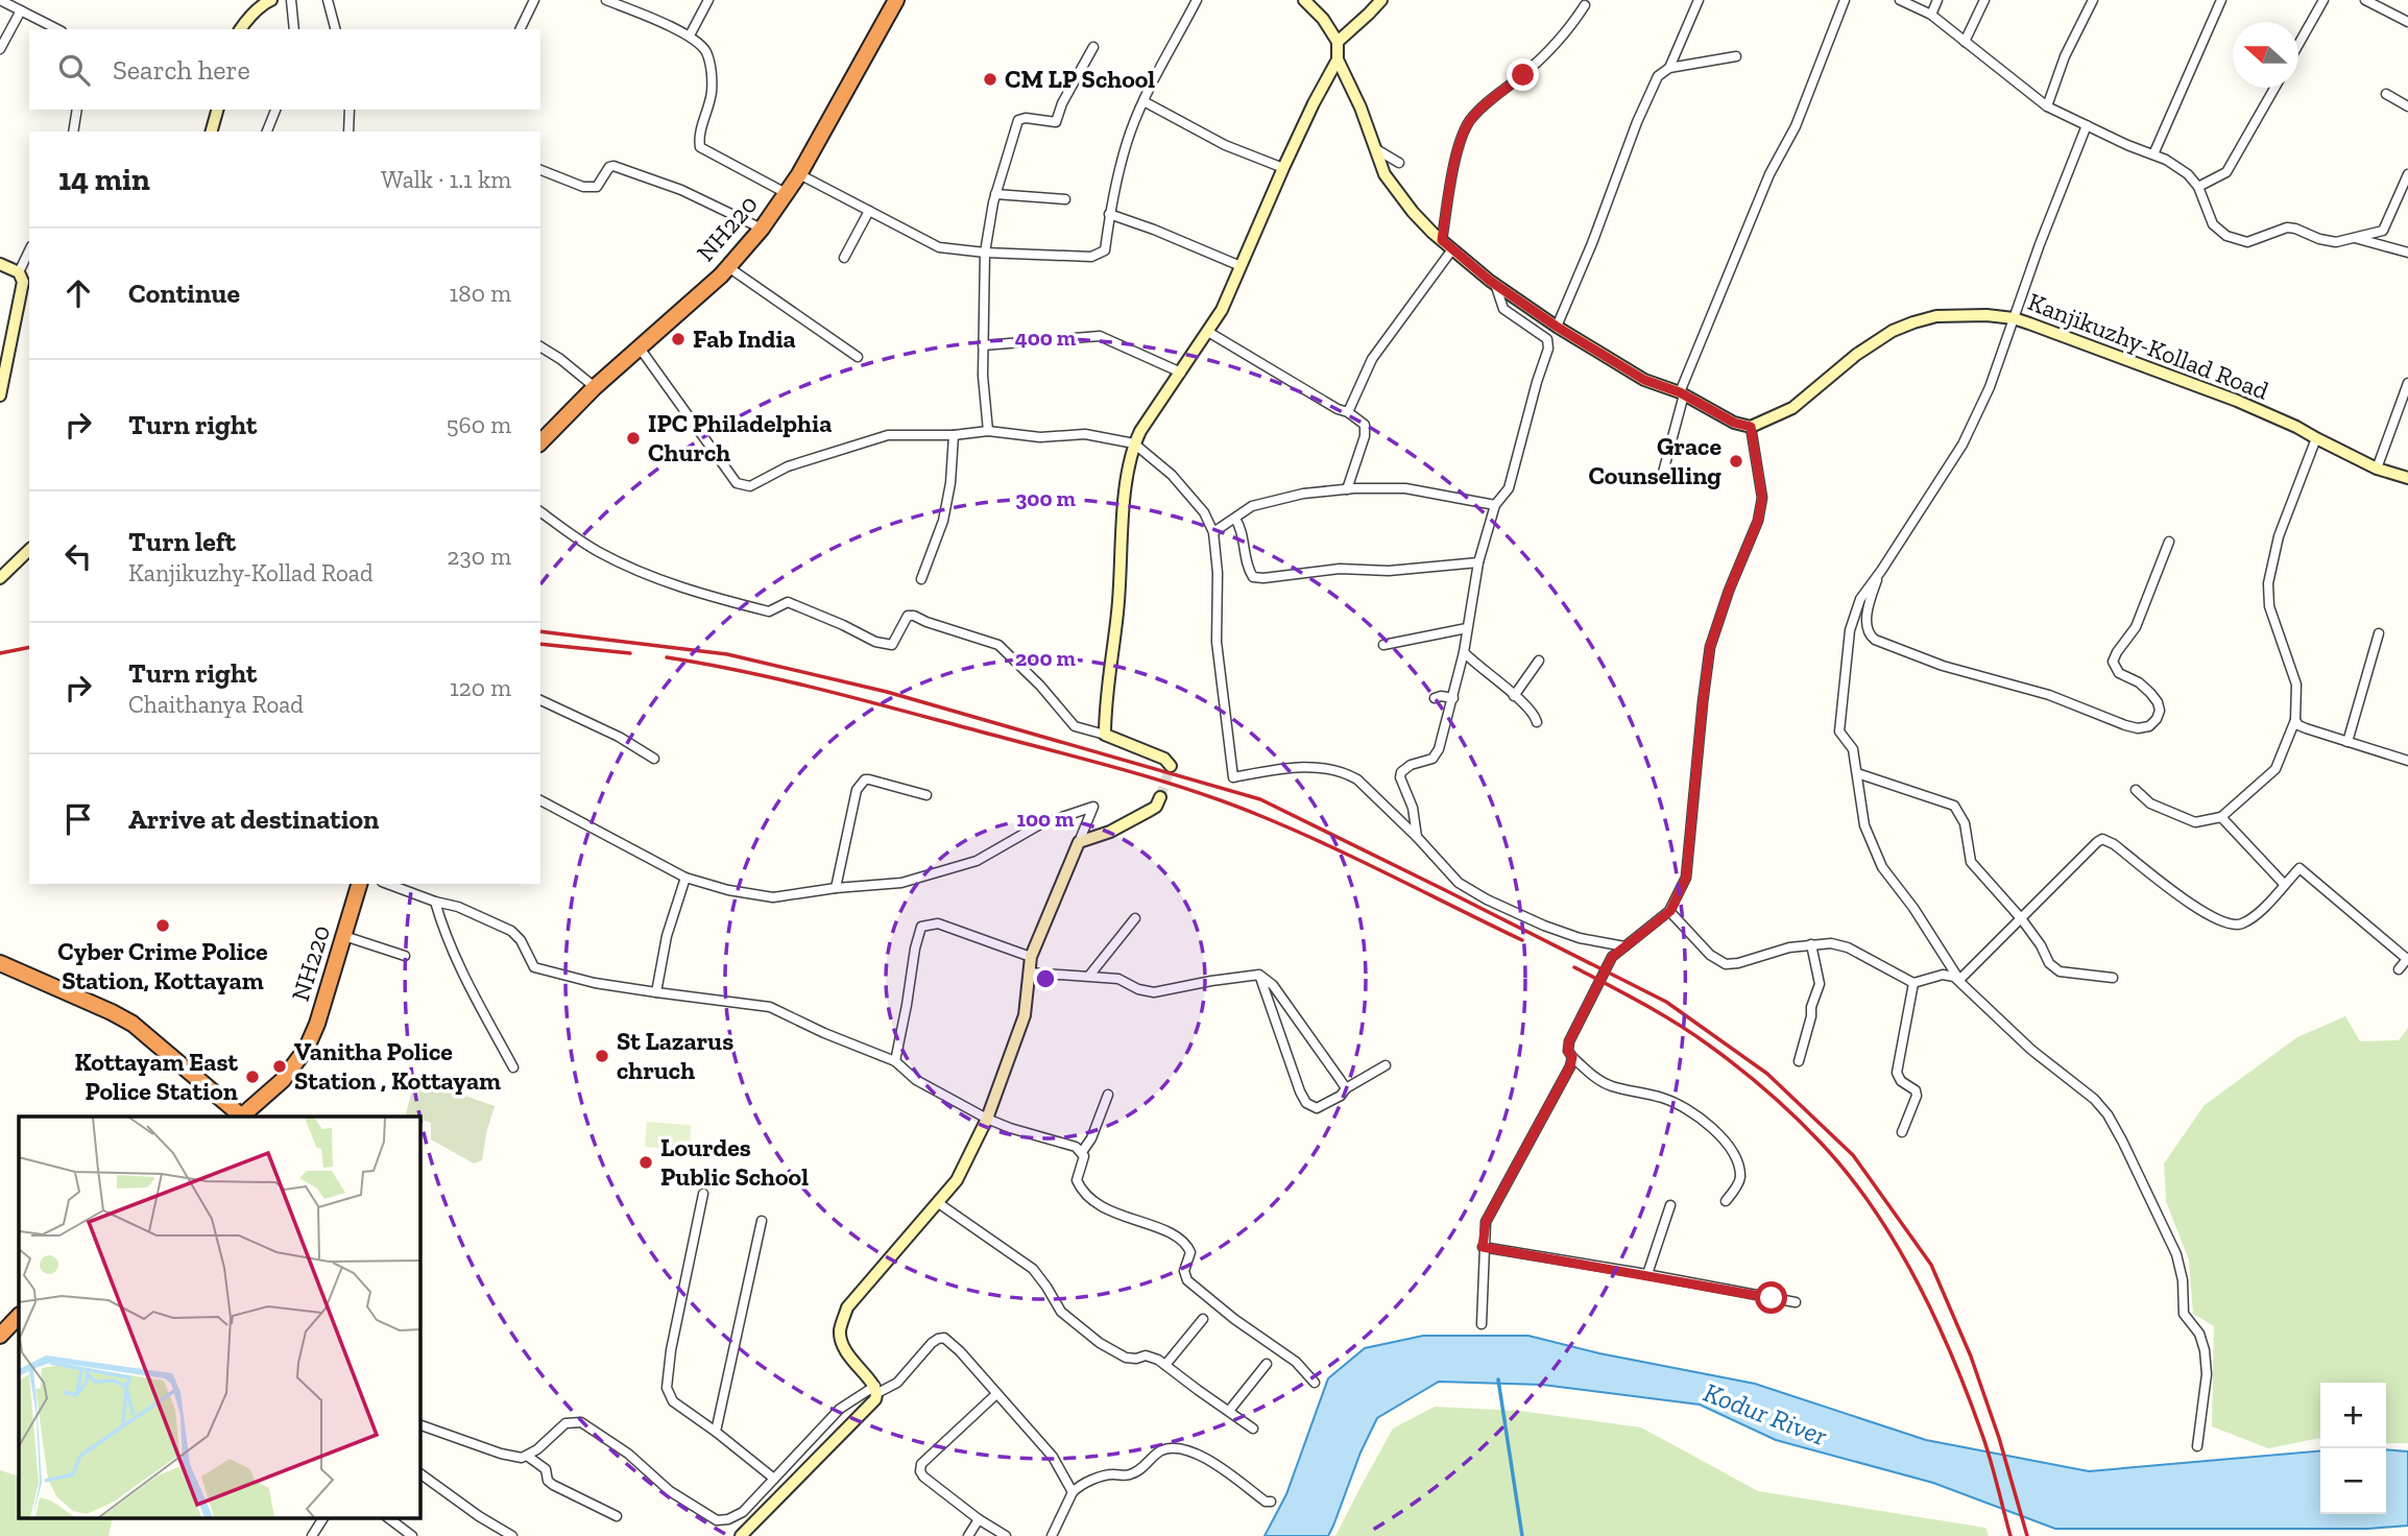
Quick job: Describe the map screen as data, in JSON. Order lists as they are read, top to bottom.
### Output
{
  "streets": {
    "highway": ["NH220"],
    "main road": ["Kanjikuzhy-Kollad Road"]
  },
  "water": ["Kodur River"],
  "places": [
    "CM LP School",
    "Fab India",
    "IPC Philadelphia Church",
    "Grace Counselling",
    "Cyber Crime Police Station, Kottayam",
    "St Lazarus chruch",
    "Vanitha Police Station , Kottayam",
    "Kottayam East Police Station",
    "Lourdes Public School"
  ],
  "north": "left",
  "page": {
    "search": "Search here",
    "heading": ["14 min", "Walk · 1.1 km"],
    "list": [
      ["Continue", "180 m"],
      ["Turn right", "560 m"],
      ["Turn left", "Kanjikuzhy-Kollad Road", "230 m"],
      ["Turn right", "Chaithanya Road", "120 m"],
      "Arrive at destination"
    ],
    "map_buttons": ["+", "−"]
  },
  "rings": [
    "400 m",
    "300 m",
    "200 m",
    "100 m"
  ]
}
